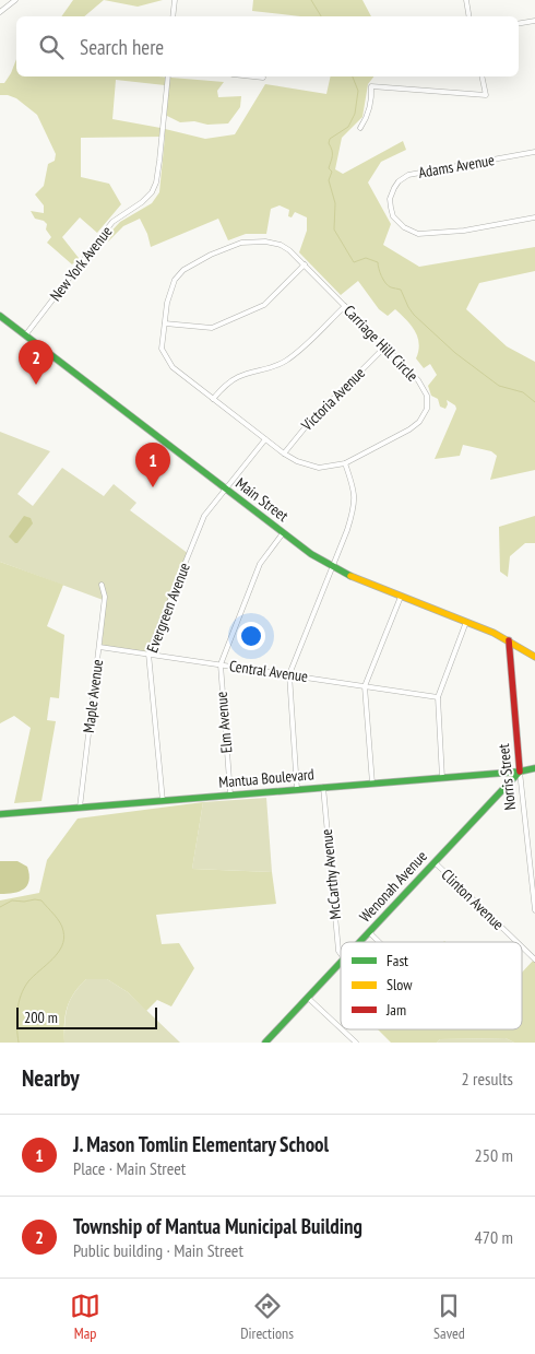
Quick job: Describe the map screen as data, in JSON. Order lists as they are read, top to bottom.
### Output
{
  "streets": {
    "main road": [
      "Main Street",
      "Norris Street",
      "Mantua Boulevard",
      "Wenonah Avenue"
    ],
    "street": [
      "Adams Avenue",
      "New York Avenue",
      "Carriage Hill Circle",
      "Victoria Avenue",
      "Evergreen Avenue",
      "Central Avenue",
      "Maple Avenue",
      "Elm Avenue",
      "McCarthy Avenue",
      "Clinton Avenue"
    ]
  },
  "crossings": [
    ["New York Avenue", "Main Street"],
    ["Carriage Hill Circle", "Victoria Avenue"],
    ["Carriage Hill Circle", "Evergreen Avenue"],
    ["Main Street", "Evergreen Avenue"],
    ["Main Street", "Elm Avenue"],
    ["Main Street", "Norris Street"],
    ["Evergreen Avenue", "Central Avenue"],
    ["Evergreen Avenue", "Mantua Boulevard"],
    ["Central Avenue", "Maple Avenue"],
    ["Central Avenue", "Elm Avenue"],
    ["Maple Avenue", "Mantua Boulevard"],
    ["Elm Avenue", "Mantua Boulevard"],
    ["Norris Street", "Mantua Boulevard"],
    ["Norris Street", "Wenonah Avenue"],
    ["Mantua Boulevard", "McCarthy Avenue"],
    ["Mantua Boulevard", "Wenonah Avenue"],
    ["Wenonah Avenue", "Clinton Avenue"]
  ],
  "legend": ["Fast", "Slow", "Jam"],
  "scale_bar": "200 m",
  "page": {
    "search": "Search here",
    "pins": ["2", "1"],
    "scale": "200 m",
    "heading": ["Nearby", "2 results"],
    "list": [
      {
        "mark": "1",
        "name": "J. Mason Tomlin Elementary School",
        "note": "Place · Main Street",
        "value": "250 m"
      },
      {
        "mark": "2",
        "name": "Township of Mantua Municipal Building",
        "note": "Public building · Main Street",
        "value": "470 m"
      }
    ],
    "nav": ["Map", "Directions", "Saved"]
  }
}
